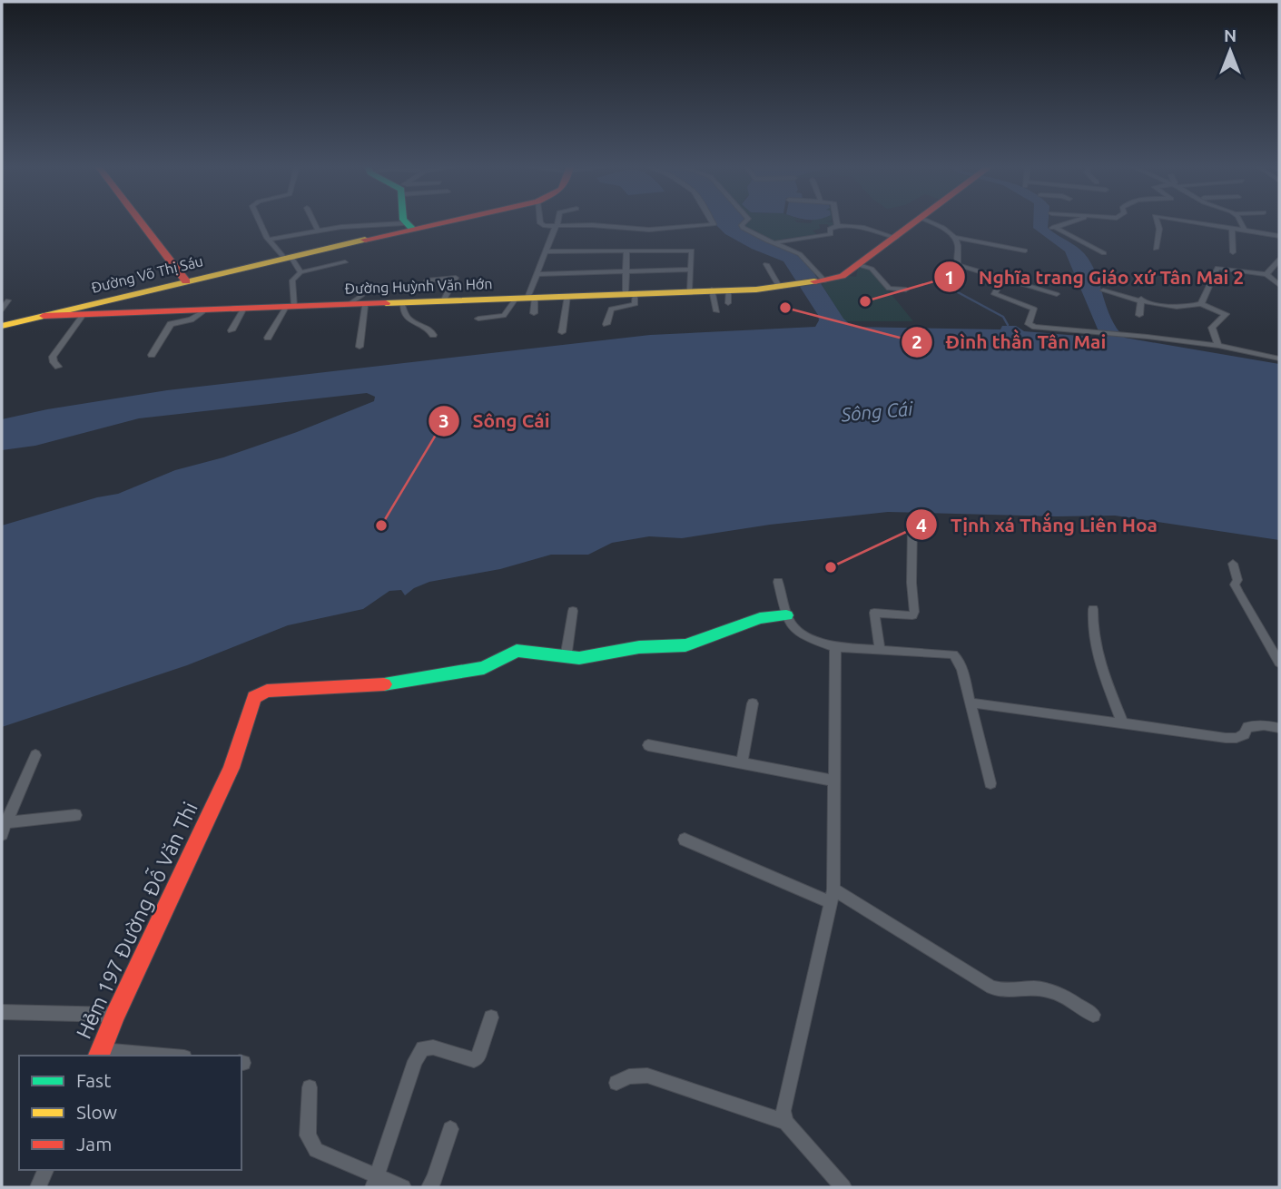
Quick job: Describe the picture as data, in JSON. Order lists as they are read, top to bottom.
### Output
{
  "streets": {
    "street": ["Đường Võ Thị Sáu", "Đường Huỳnh Văn Hớn", "Hẻm 197 Đường Đỗ Văn Thi"]
  },
  "crossings": [
    ["Đường Võ Thị Sáu", "Đường Huỳnh Văn Hớn"]
  ],
  "water": ["Sông Cái"],
  "places": [
    "Nghĩa trang Giáo xứ Tân Mai 2",
    "Đình thần Tân Mai",
    "Sông Cái",
    "Tịnh xá Thắng Liên Hoa"
  ],
  "legend": ["Fast", "Slow", "Jam"],
  "north": "top"
}
